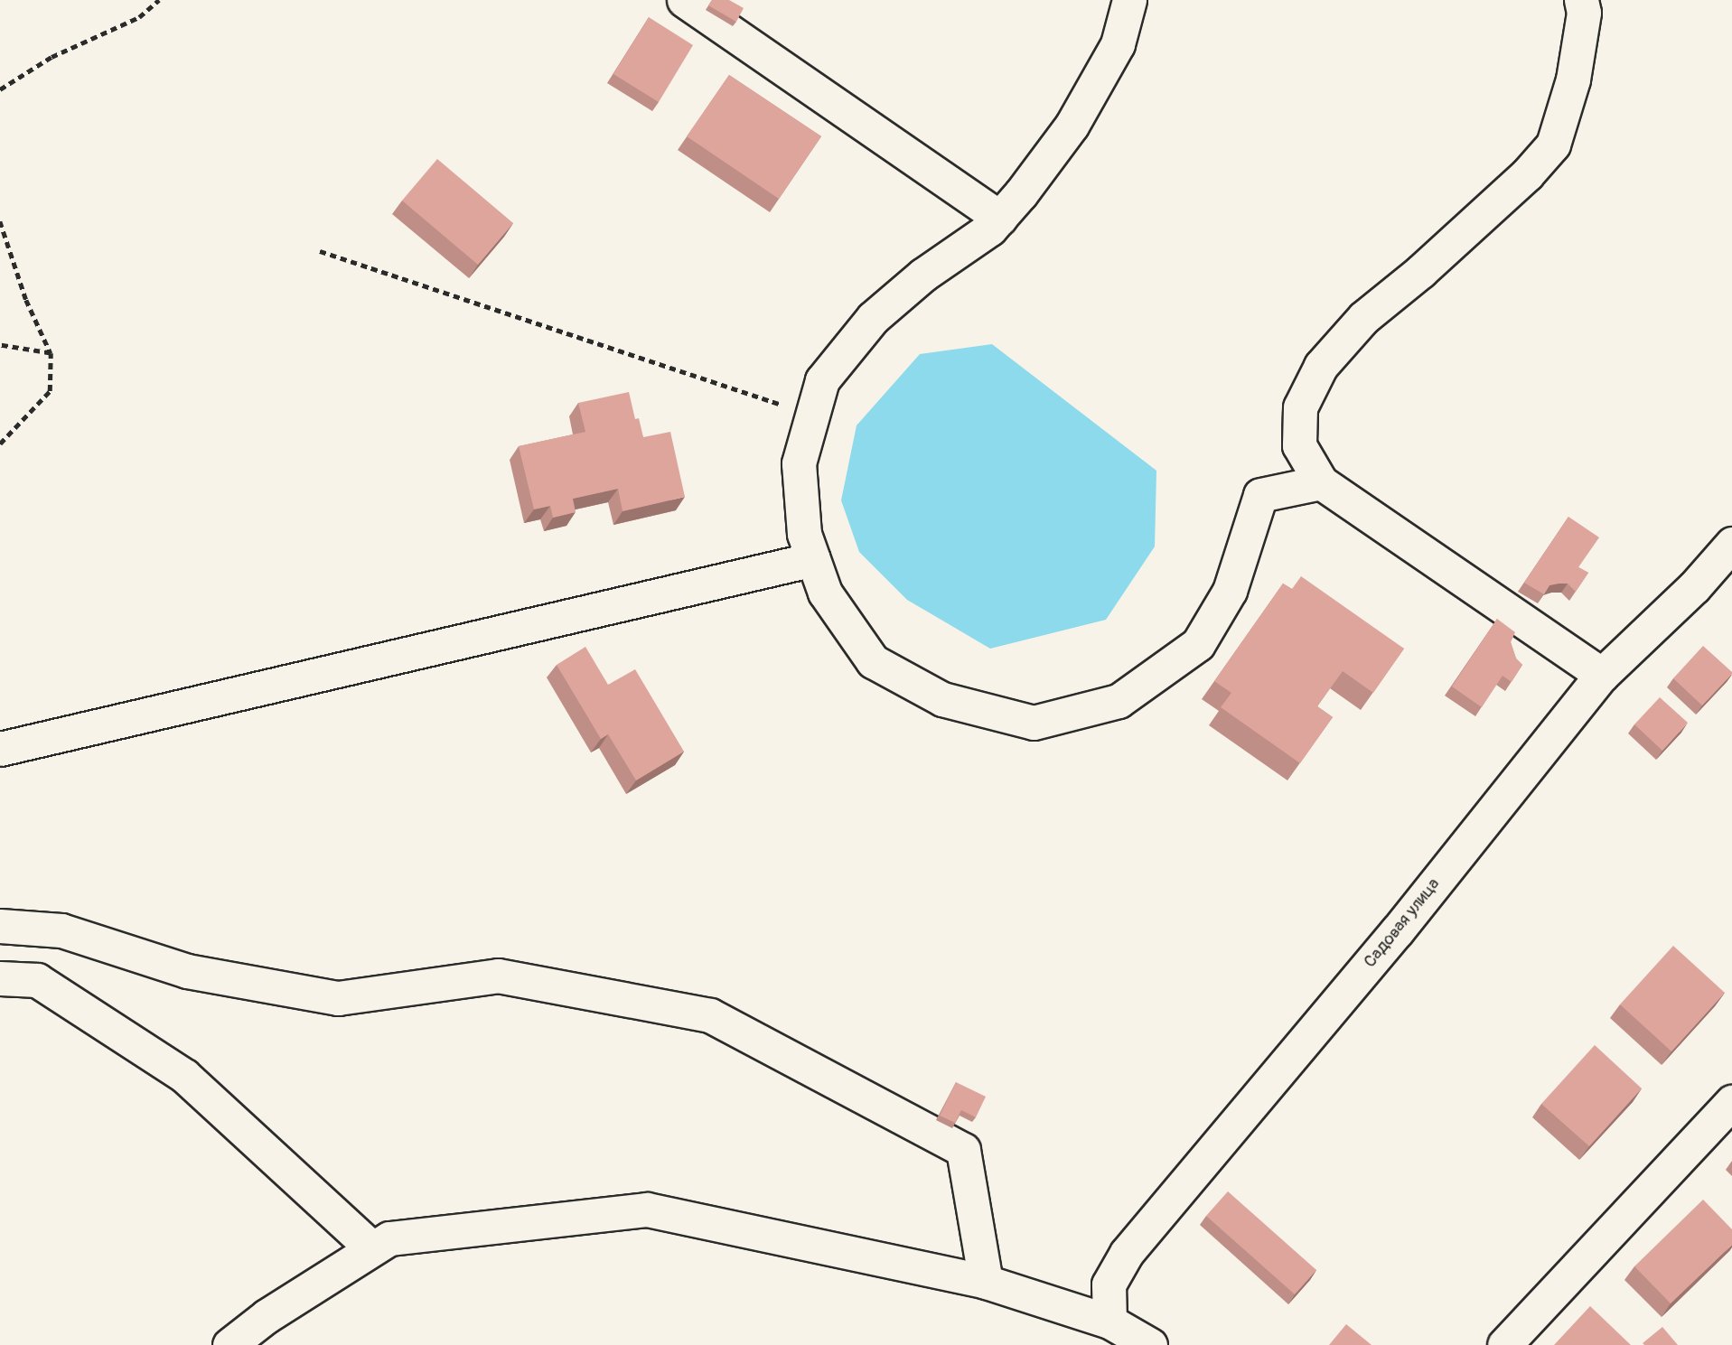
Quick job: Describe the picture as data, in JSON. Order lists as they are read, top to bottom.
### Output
{
  "streets": {
    "street": ["Садовая улица"]
  }
}
